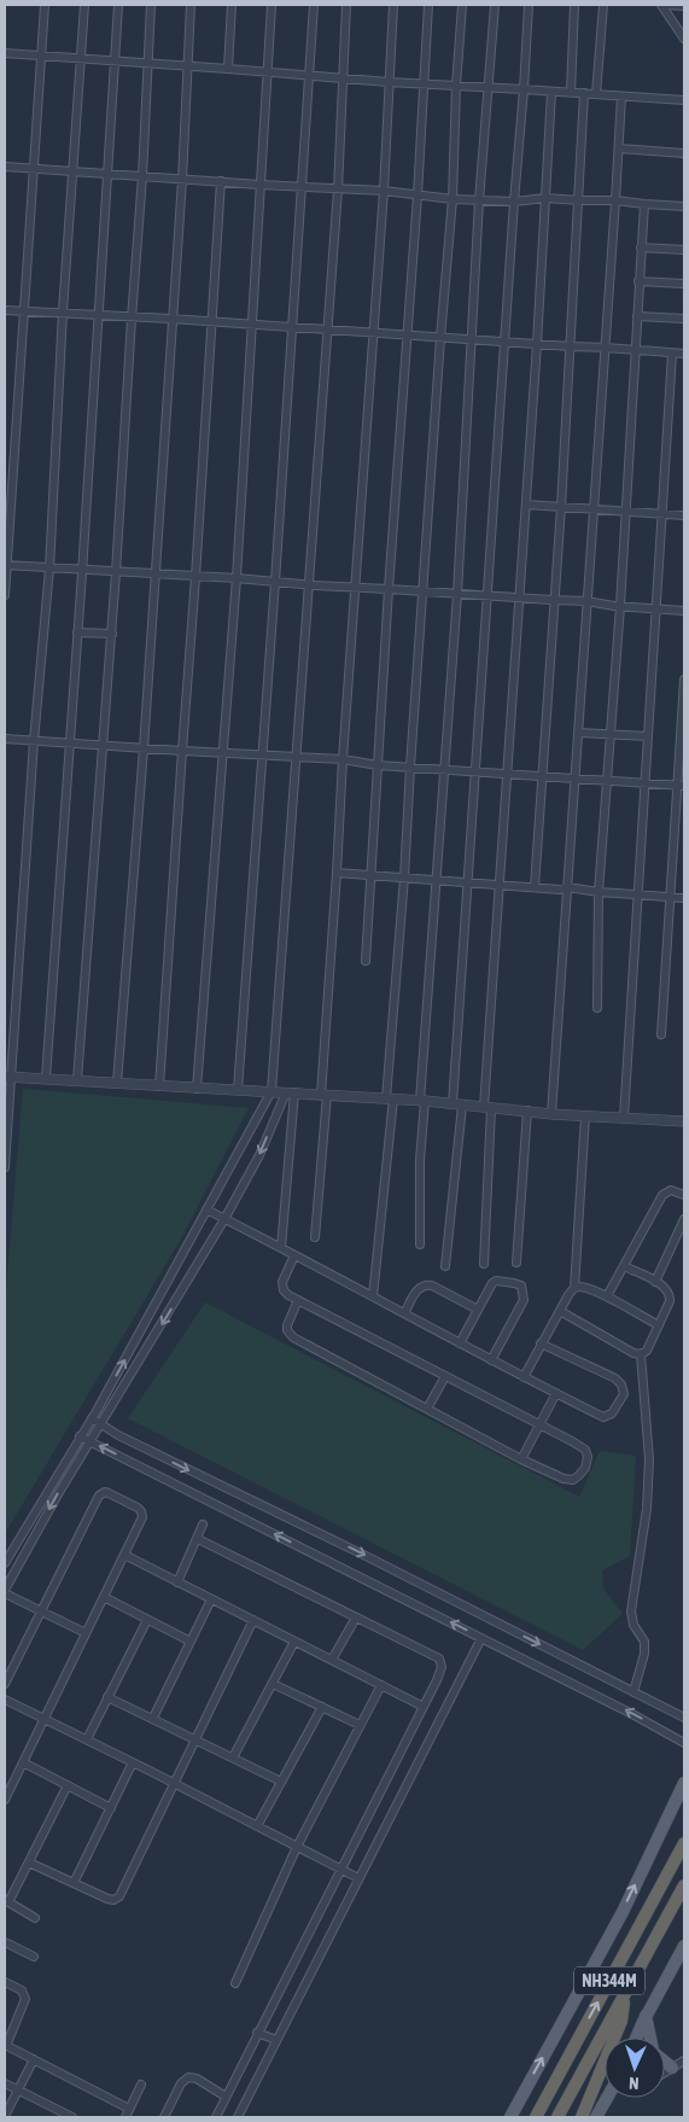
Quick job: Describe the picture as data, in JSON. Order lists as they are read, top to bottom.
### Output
{
  "streets": {
    "highway": ["NH344M"]
  },
  "north": "bottom"
}
